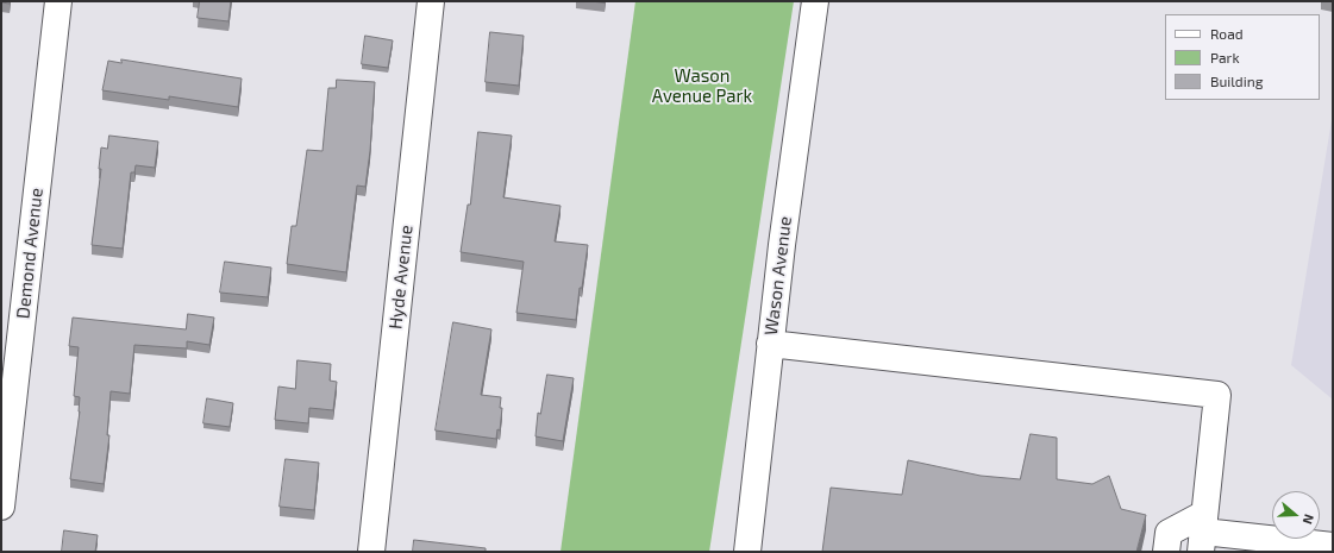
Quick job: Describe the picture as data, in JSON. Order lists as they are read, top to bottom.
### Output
{
  "streets": {
    "street": ["Demond Avenue", "Wason Avenue", "Hyde Avenue"]
  },
  "parks": ["Wason Avenue Park"],
  "legend": ["Road", "Park", "Building"],
  "north": "right"
}
